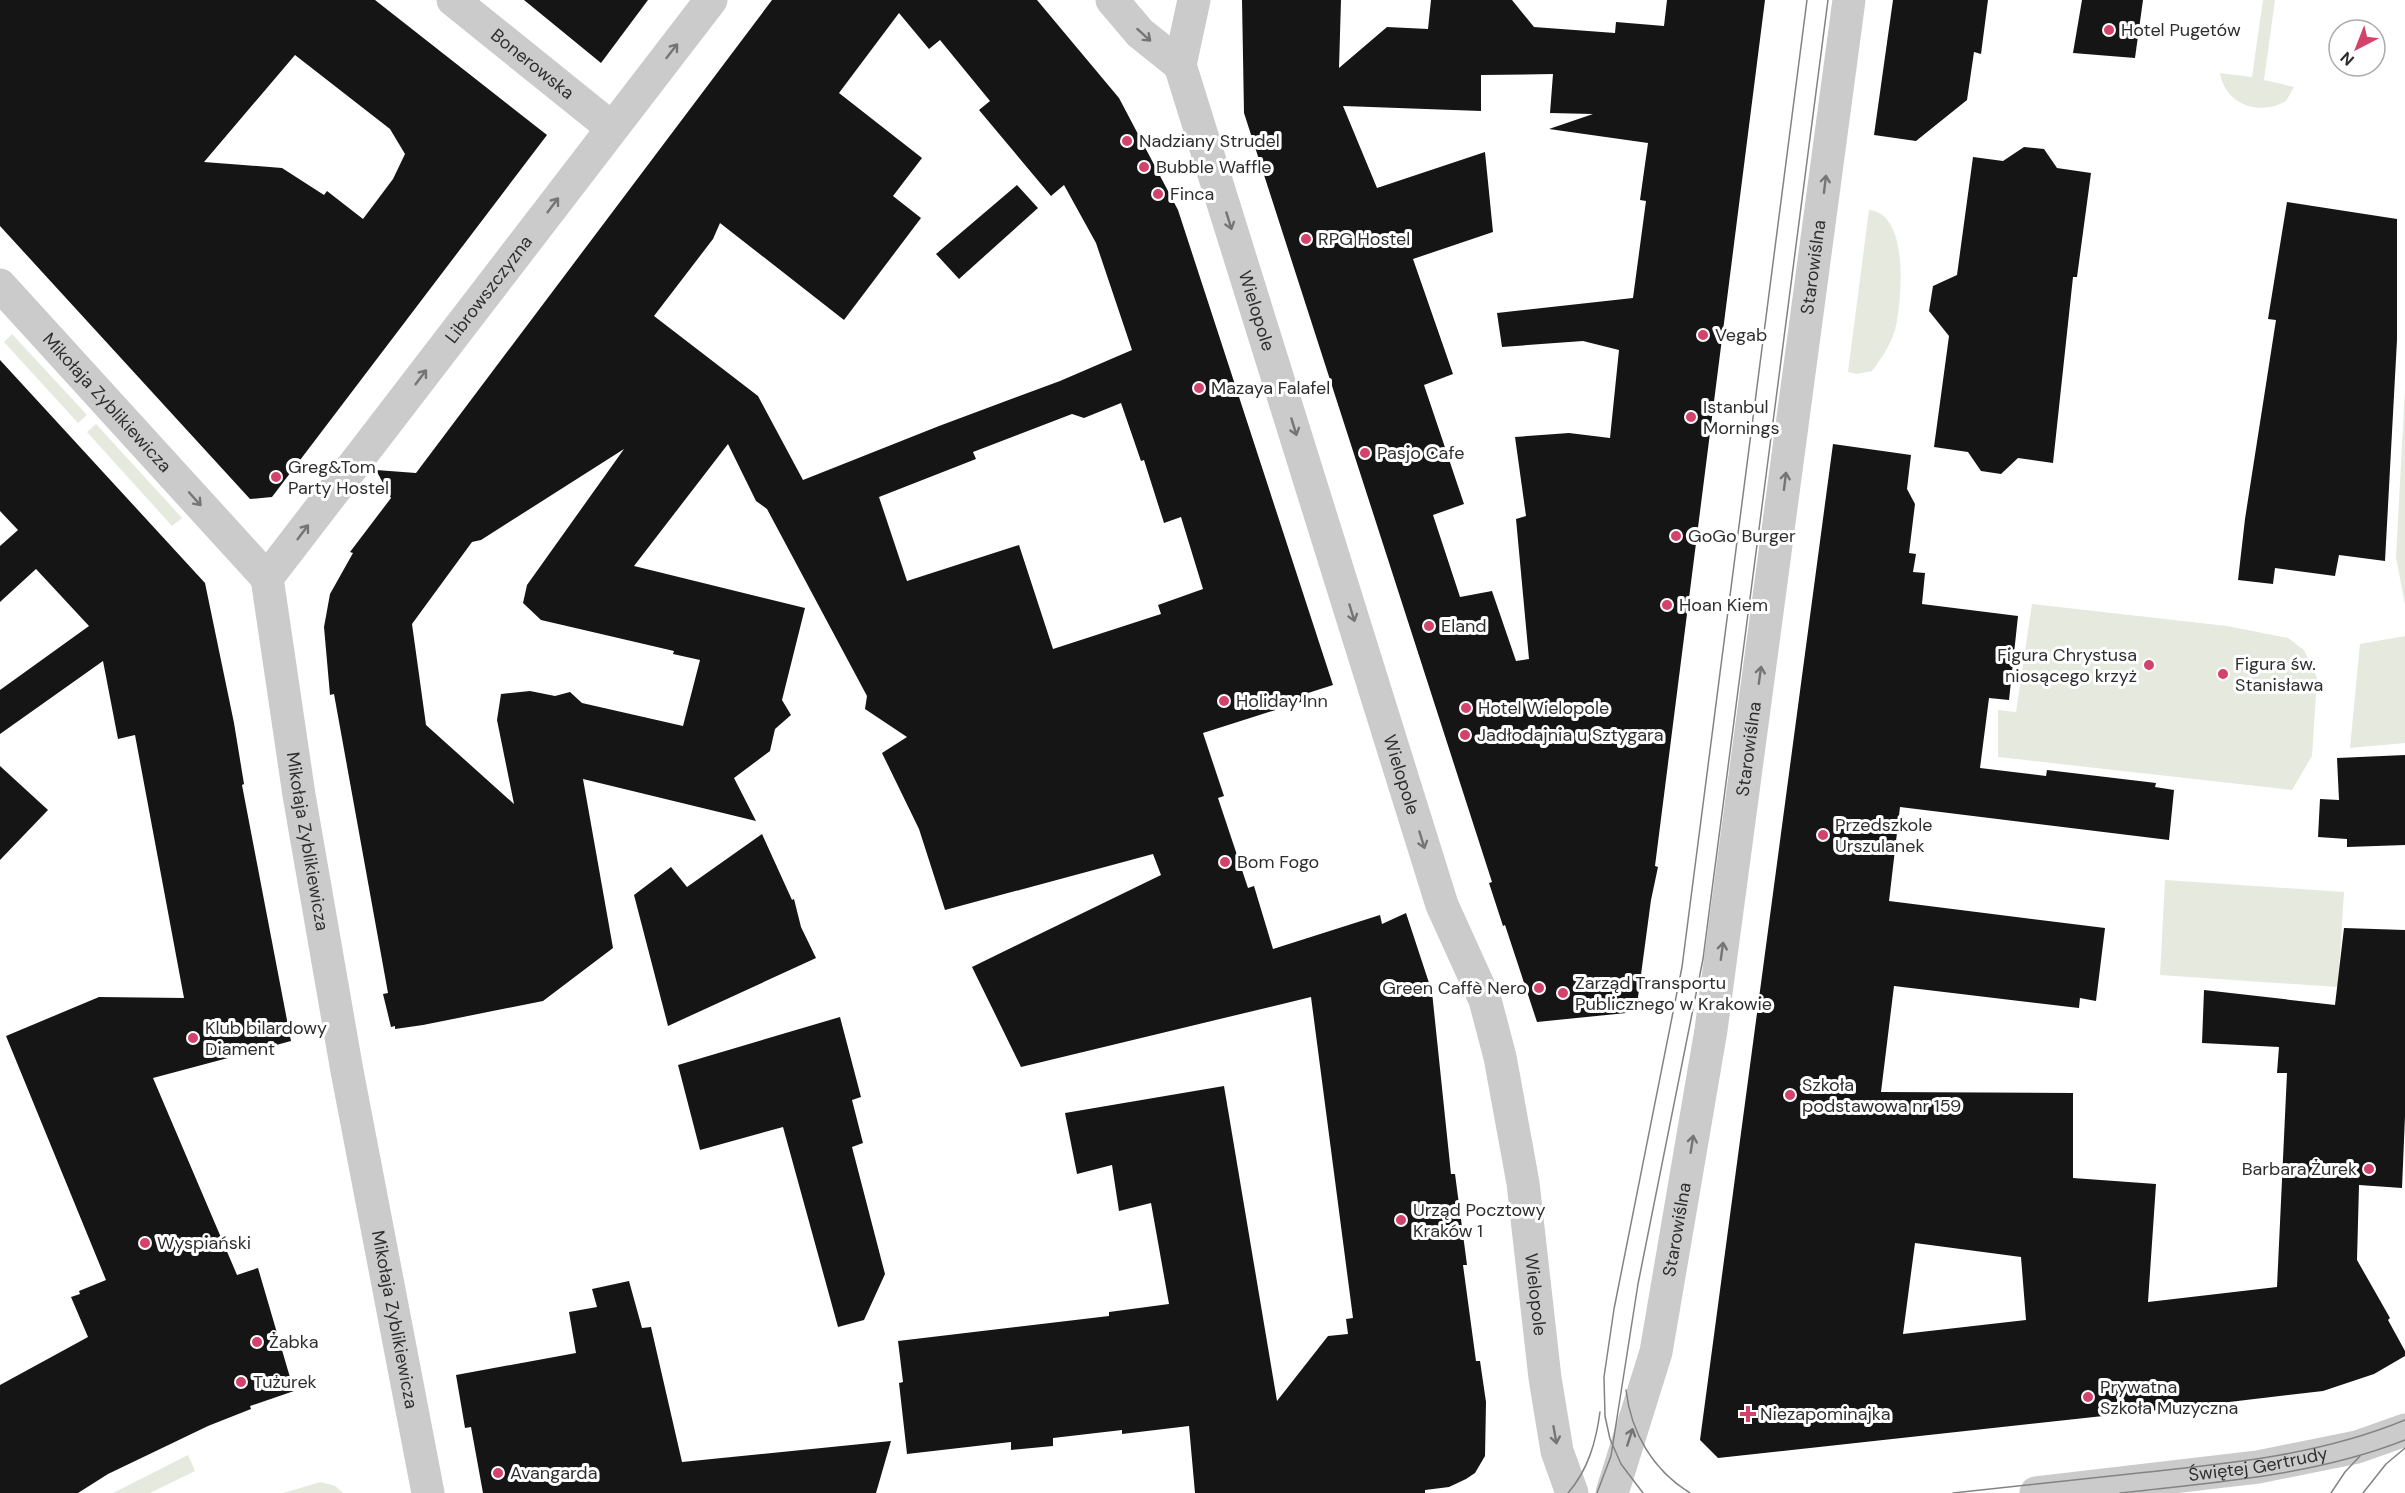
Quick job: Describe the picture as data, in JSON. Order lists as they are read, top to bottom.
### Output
{
  "streets": {
    "street": [
      "Bonerowska",
      "Starowiślna",
      "Librowszczyzna",
      "Wielopole",
      "Mikołaja Zyblikiewicza",
      "Świętej Gertrudy"
    ]
  },
  "crossings": [
    ["Bonerowska", "Librowszczyzna"],
    ["Librowszczyzna", "Mikołaja Zyblikiewicza"]
  ],
  "one_way": ["Starowiślna", "Librowszczyzna", "Wielopole"],
  "places": {
    "other": [
      "Hotel Pugetów",
      "Nadziany Strudel",
      "Bubble Waffle",
      "Finca",
      "RPG Hostel",
      "Vegab",
      "Mazaya Falafel",
      "Istanbul Mornings",
      "Pasjo Cafe",
      "Greg&Tom Party Hostel",
      "GoGo Burger",
      "Hoan Kiem",
      "Eland",
      "Figura Chrystusa niosącego krzyż",
      "Figura św. Stanisława",
      "Holiday Inn",
      "Hotel Wielopole",
      "Jadłodajnia u Sztygara",
      "Przedszkole Urszulanek",
      "Bom Fogo",
      "Green Caffè Nero",
      "Zarząd Transportu Publicznego w Krakowie",
      "Klub bilardowy Diament",
      "Szkoła podstawowa nr 159",
      "Barbara Żurek",
      "Urząd Pocztowy Kraków 1",
      "Wyspiański",
      "Żabka",
      "Tużurek",
      "Prywatna Szkoła Muzyczna",
      "Avangarda"
    ],
    "health": ["Niezapominajka"]
  },
  "north": "bottom left"
}
